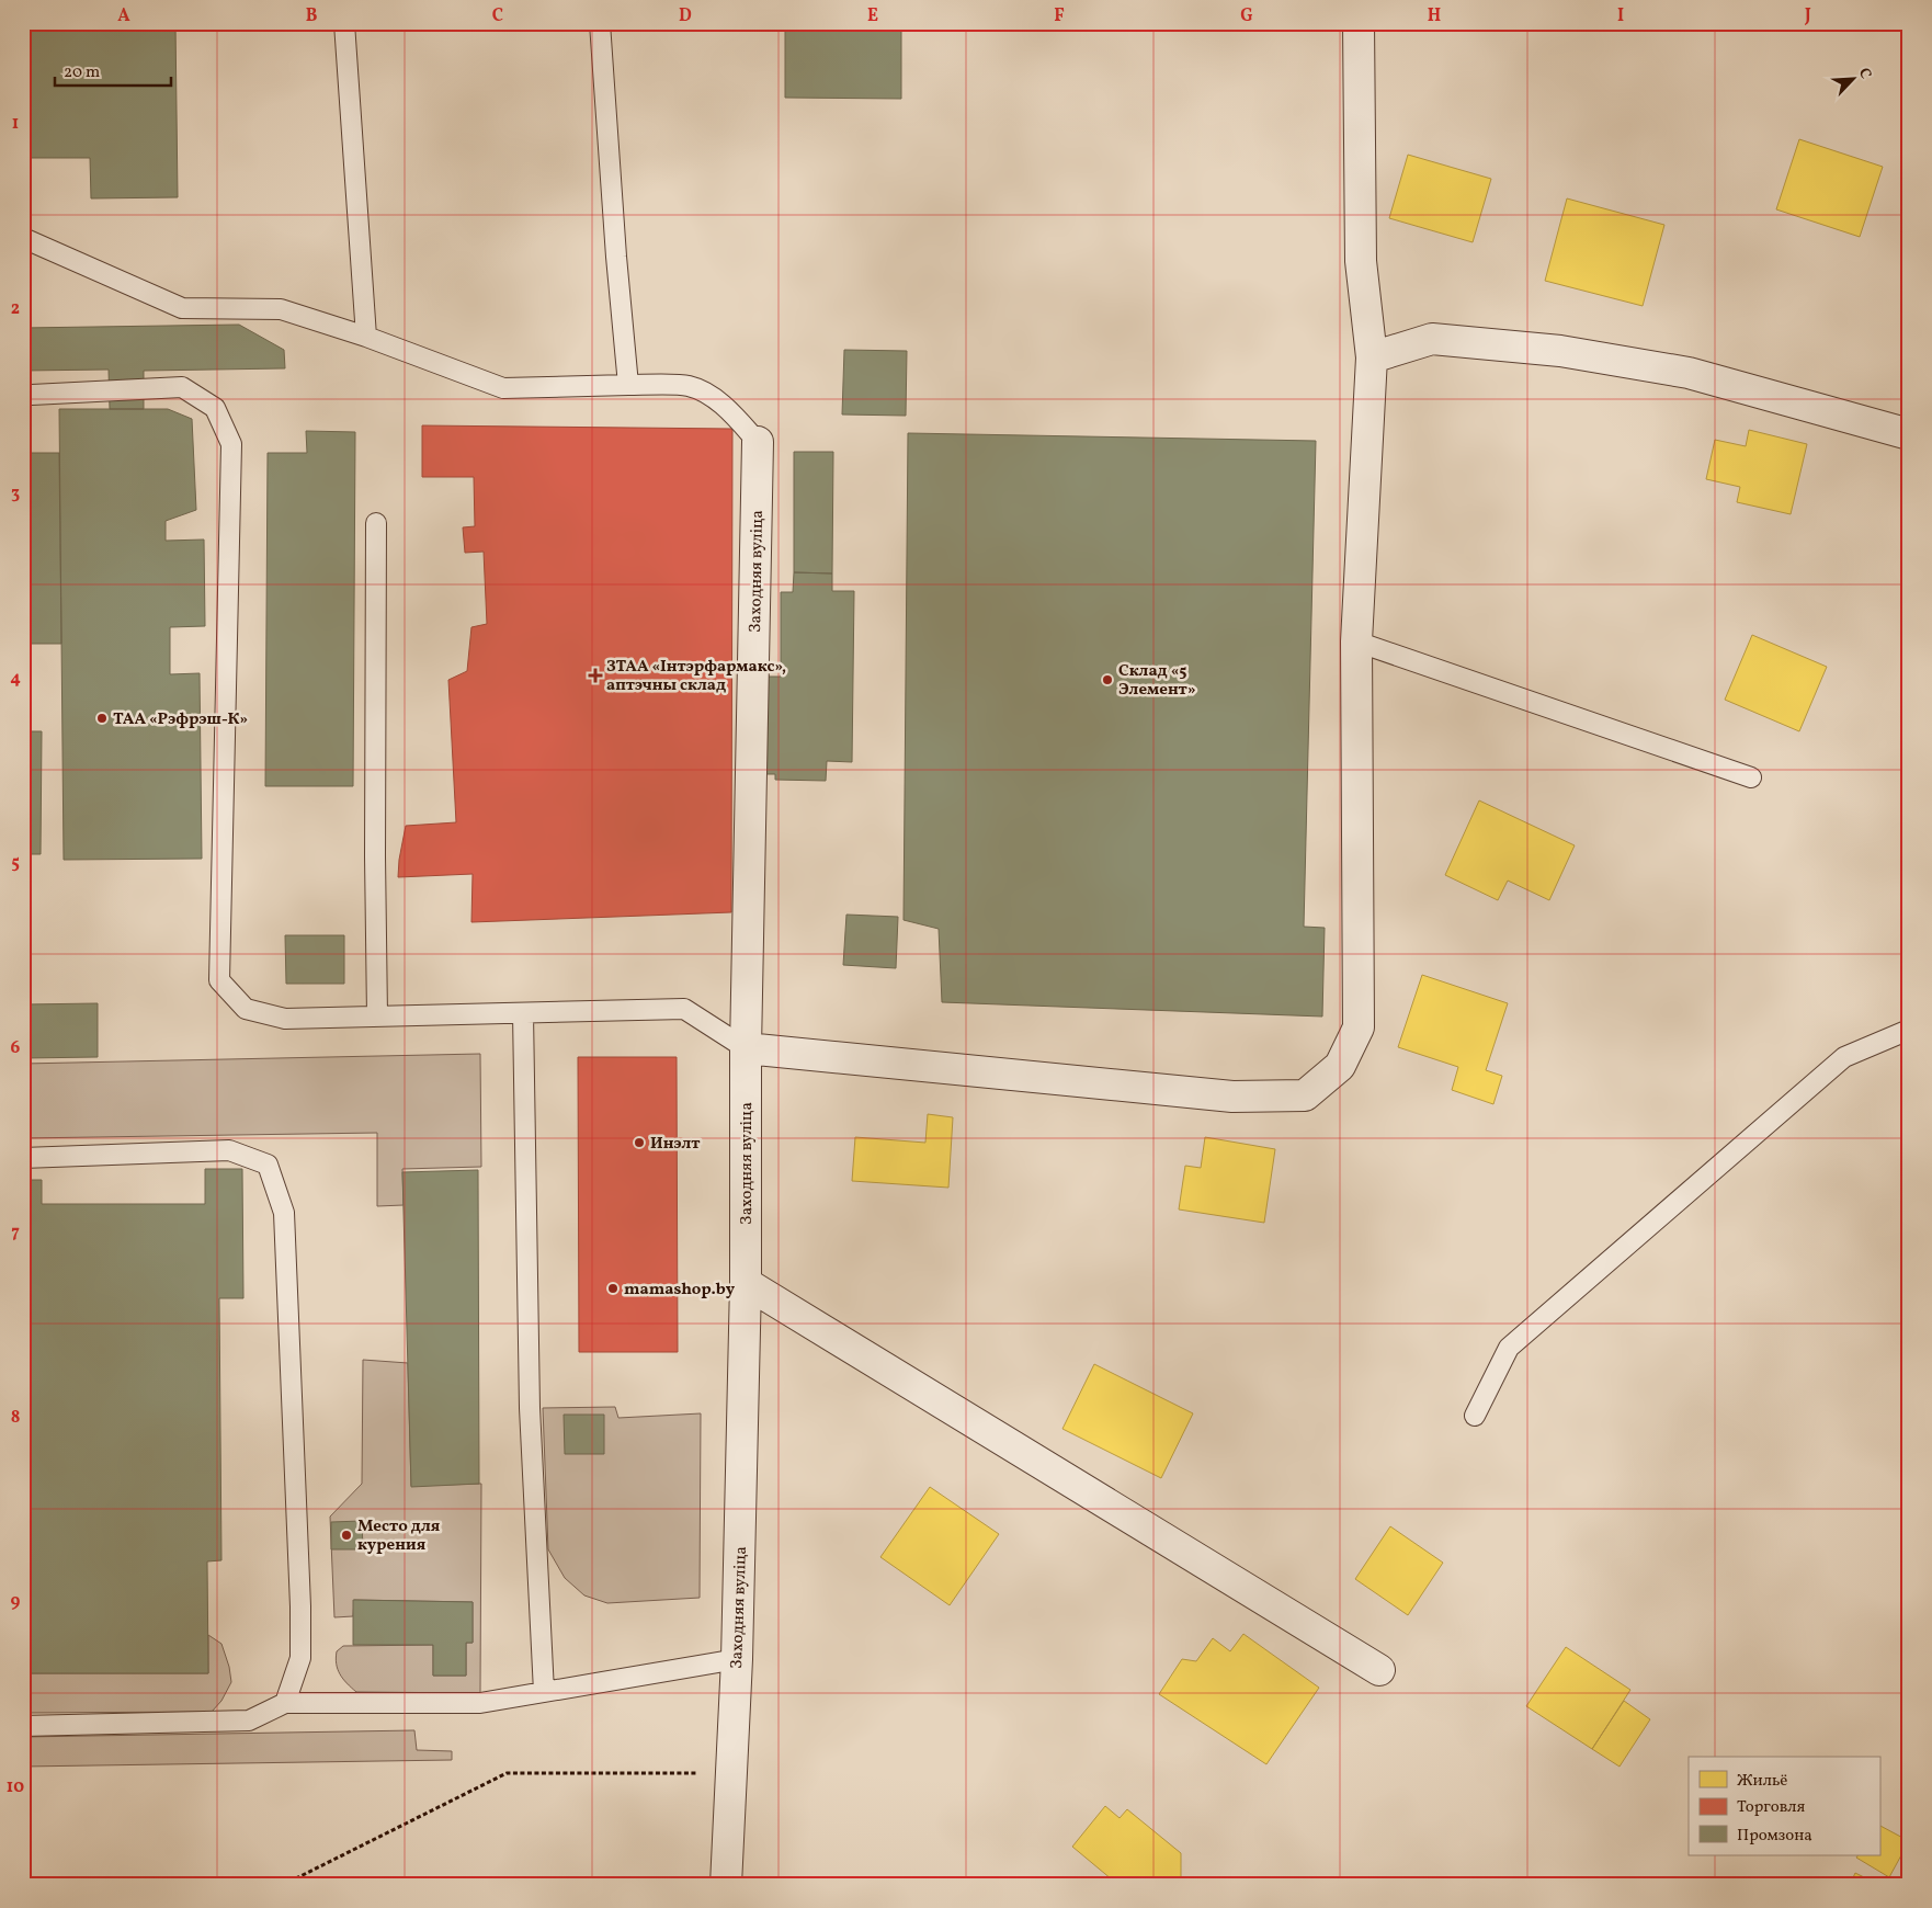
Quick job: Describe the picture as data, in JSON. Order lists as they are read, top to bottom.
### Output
{
  "streets": {
    "street": ["Заходняя вуліца"]
  },
  "places": {
    "health": ["ЗТАА «Інтэрфармакс», аптэчны склад"],
    "other": [
      "Склад «5 Элемент»",
      "ТАА «Рэфрэш-К»",
      "Инэлт",
      "mamashop.by",
      "Место для курения"
    ]
  },
  "legend": ["Жильё", "Торговля", "Промзона"],
  "scale_bar": "20 m",
  "north": "top right",
  "grid": {
    "columns": [
      "A",
      "B",
      "C",
      "D",
      "E",
      "F",
      "G",
      "H",
      "I",
      "J"
    ],
    "rows": [
      "1",
      "2",
      "3",
      "4",
      "5",
      "6",
      "7",
      "8",
      "9",
      "10"
    ]
  }
}
